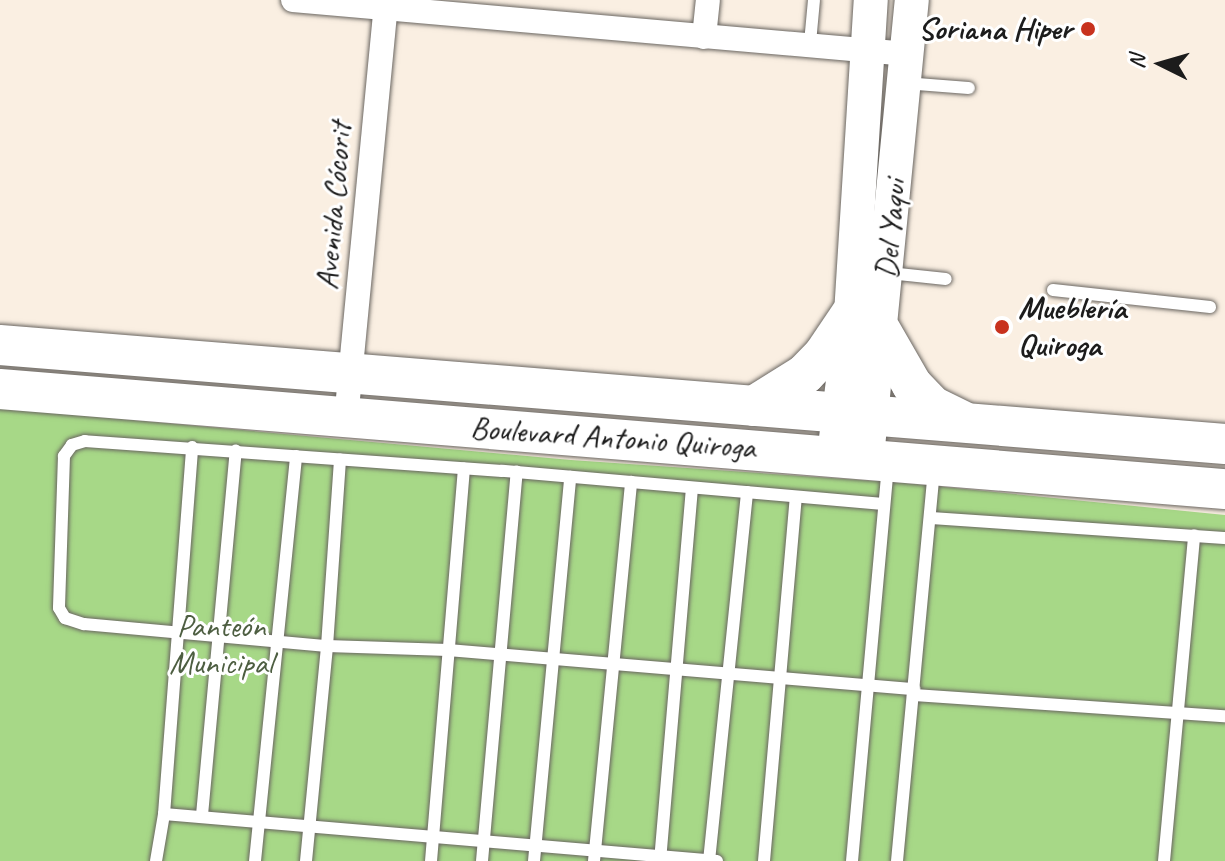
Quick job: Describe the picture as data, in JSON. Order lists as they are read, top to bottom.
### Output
{
  "streets": {
    "main road": ["Del Yaqui", "Boulevard Antonio Quiroga"],
    "street": ["Avenida Cócorit"]
  },
  "crossings": [
    ["Avenida Cócorit", "Boulevard Antonio Quiroga"],
    ["Del Yaqui", "Boulevard Antonio Quiroga"]
  ],
  "parks": ["Panteón Municipal"],
  "places": ["Soriana Hiper", "Mueblería Quiroga"],
  "north": "left"
}
